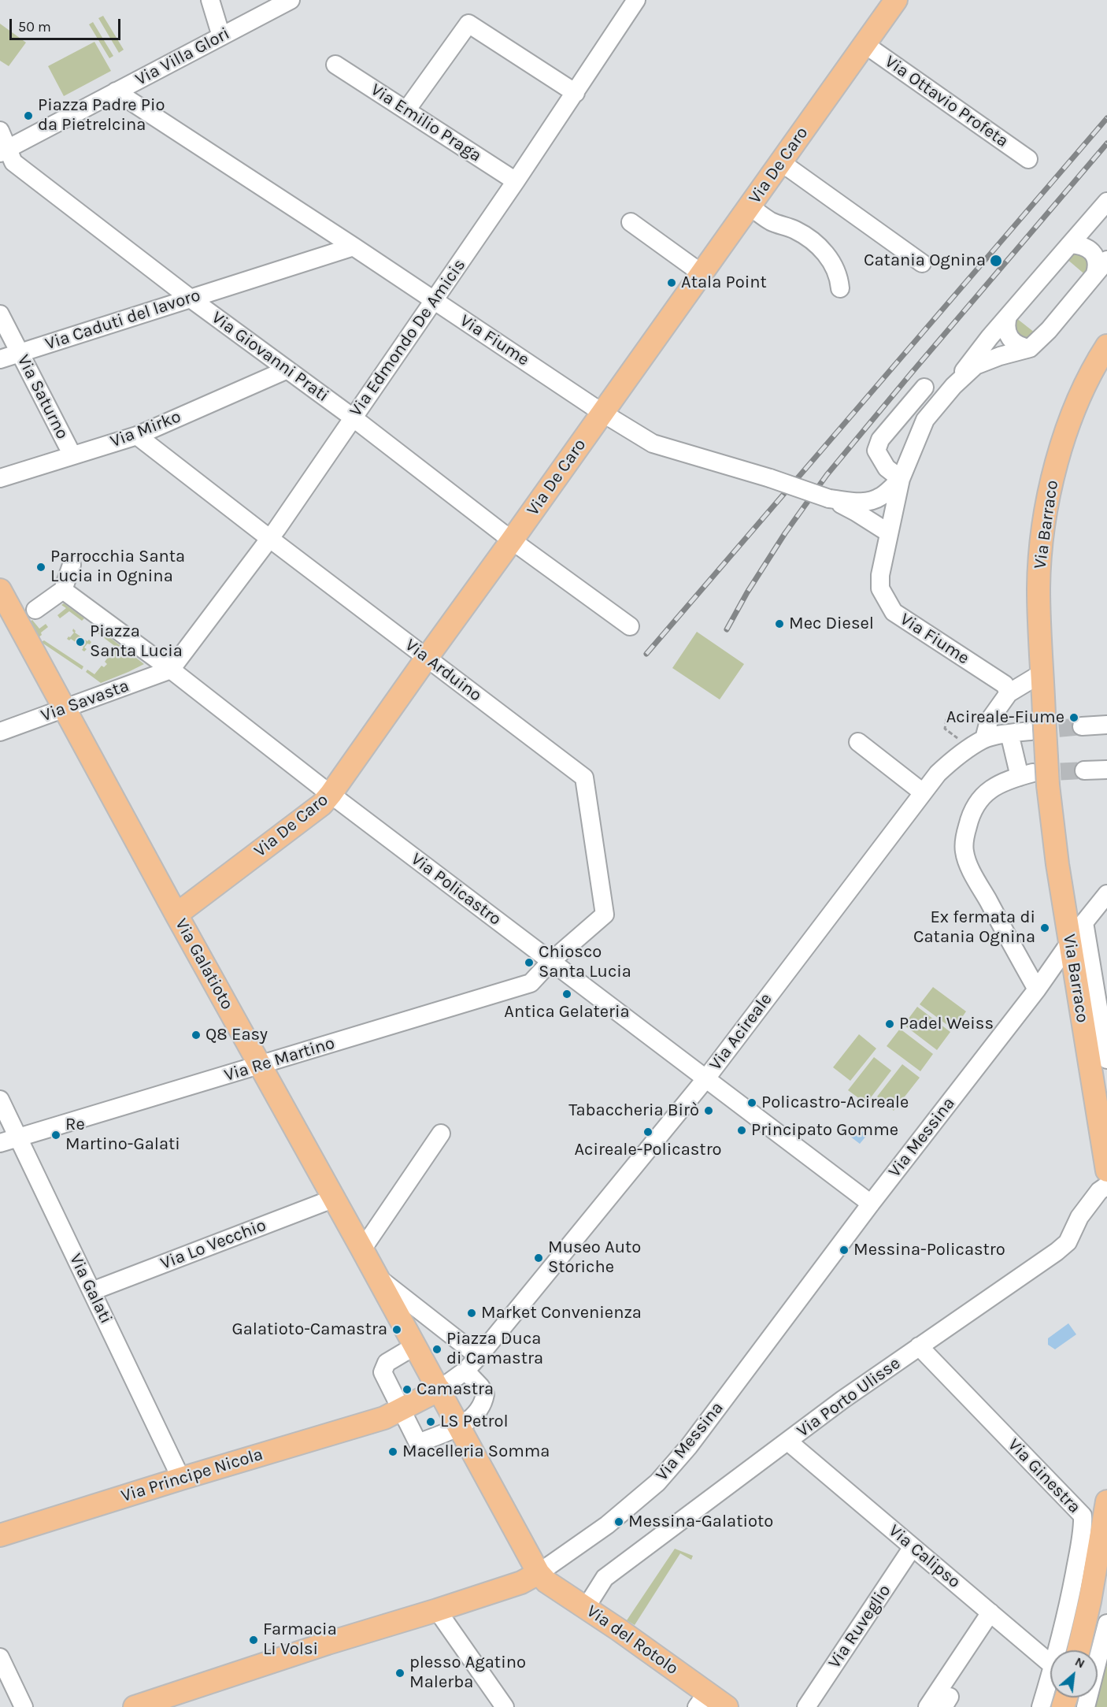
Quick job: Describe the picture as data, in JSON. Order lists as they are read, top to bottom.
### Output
{
  "streets": {
    "main road": [
      "Via De Caro",
      "Via Barraco",
      "Via Galatioto",
      "Via Messina",
      "Via Principe Nicola",
      "Via del Rotolo"
    ],
    "street": [
      "Via Villa Glori",
      "Via Ottavio Profeta",
      "Via Emilio Praga",
      "Via Caduti del lavoro",
      "Via Edmondo De Amicis",
      "Via Fiume",
      "Via Giovanni Prati",
      "Via Saturno",
      "Via Mirko",
      "Via Arduino",
      "Via Savasta",
      "Via Policastro",
      "Via Acireale",
      "Via Re Martino",
      "Via Lo Vecchio",
      "Via Galati",
      "Via Porto Ulisse",
      "Via Ginestra",
      "Via Calipso",
      "Via Ruveglio"
    ]
  },
  "crossings": [
    ["Via Villa Glori", "Via Fiume"],
    ["Via Villa Glori", "Via Giovanni Prati"],
    ["Via Ottavio Profeta", "Via De Caro"],
    ["Via Emilio Praga", "Via Edmondo De Amicis"],
    ["Via De Caro", "Via Fiume"],
    ["Via De Caro", "Via Giovanni Prati"],
    ["Via De Caro", "Via Arduino"],
    ["Via De Caro", "Via Policastro"],
    ["Via De Caro", "Via Galatioto"],
    ["Via Caduti del lavoro", "Via Fiume"],
    ["Via Caduti del lavoro", "Via Giovanni Prati"],
    ["Via Caduti del lavoro", "Via Saturno"],
    ["Via Edmondo De Amicis", "Via Fiume"],
    ["Via Edmondo De Amicis", "Via Giovanni Prati"],
    ["Via Edmondo De Amicis", "Via Arduino"],
    ["Via Edmondo De Amicis", "Via Savasta"],
    ["Via Edmondo De Amicis", "Via Policastro"],
    ["Via Giovanni Prati", "Via Mirko"],
    ["Via Saturno", "Via Mirko"],
    ["Via Mirko", "Via Arduino"],
    ["Via Barraco", "Via Acireale"],
    ["Via Barraco", "Via Messina"],
    ["Via Arduino", "Via Policastro"],
    ["Via Arduino", "Via Re Martino"],
    ["Via Savasta", "Via Policastro"],
    ["Via Savasta", "Via Galatioto"],
    ["Via Policastro", "Via Acireale"],
    ["Via Policastro", "Via Re Martino"],
    ["Via Policastro", "Via Messina"],
    ["Via Galatioto", "Via Acireale"],
    ["Via Galatioto", "Via Re Martino"],
    ["Via Galatioto", "Via Lo Vecchio"],
    ["Via Galatioto", "Via Principe Nicola"],
    ["Via Acireale", "Via Principe Nicola"],
    ["Via Re Martino", "Via Galati"],
    ["Via Messina", "Via del Rotolo"],
    ["Via Lo Vecchio", "Via Galati"],
    ["Via Galati", "Via Principe Nicola"],
    ["Via Porto Ulisse", "Via Ginestra"],
    ["Via Porto Ulisse", "Via Calipso"],
    ["Via Porto Ulisse", "Via del Rotolo"],
    ["Via Calipso", "Via Ruveglio"]
  ],
  "places": [
    "Piazza Padre Pio da Pietrelcina",
    "Catania Ognina",
    "Atala Point",
    "Parrocchia Santa Lucia in Ognina",
    "Mec Diesel",
    "Piazza Santa Lucia",
    "Acireale-Fiume",
    "Ex fermata di Catania Ognina",
    "Chiosco Santa Lucia",
    "Antica Gelateria",
    "Padel Weiss",
    "Q8 Easy",
    "Policastro-Acireale",
    "Tabaccheria Birò",
    "Principato Gomme",
    "Acireale-Policastro",
    "Re Martino-Galati",
    "Messina-Policastro",
    "Museo Auto Storiche",
    "Market Convenienza",
    "Galatioto-Camastra",
    "Piazza Duca di Camastra",
    "Camastra",
    "LS Petrol",
    "Macelleria Somma",
    "Messina-Galatioto",
    "Farmacia Li Volsi",
    "plesso Agatino Malerba"
  ],
  "scale_bar": "50 m",
  "north": "top right"
}
